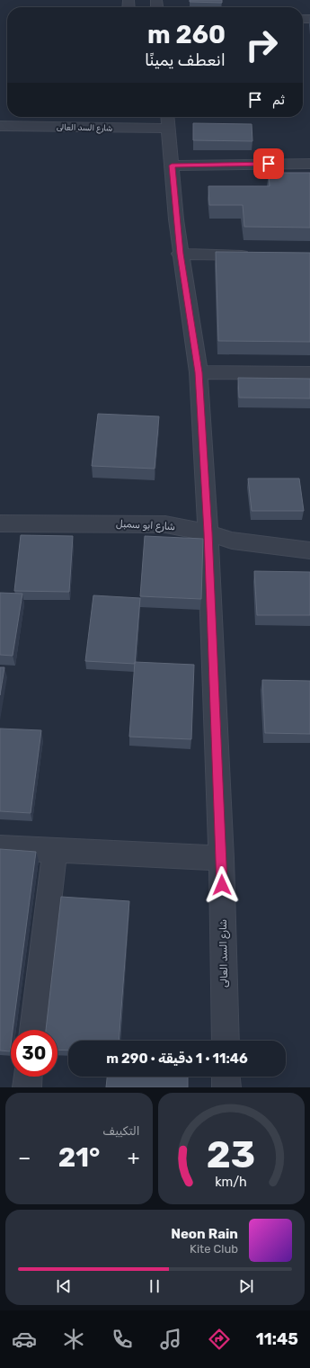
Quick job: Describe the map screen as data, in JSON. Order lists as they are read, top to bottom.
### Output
{
  "streets": {
    "street": ["شارع السد العالى", "شارع ابو سمبل"]
  },
  "crossings": [
    ["شارع السد العالى", "شارع ابو سمبل"]
  ],
  "page": {
    "turn": ["260 m", "انعطف يمينًا"],
    "then": "ثم",
    "limit": "30",
    "trip": "11:46 · 1 دقيقة · 290 m",
    "tile": "التكييف",
    "heat": ["−", "21°", "+"],
    "song": ["Neon Rain", "Kite Club"],
    "tabs": "11:45",
    "gauge": ["23", "km/h"]
  }
}
